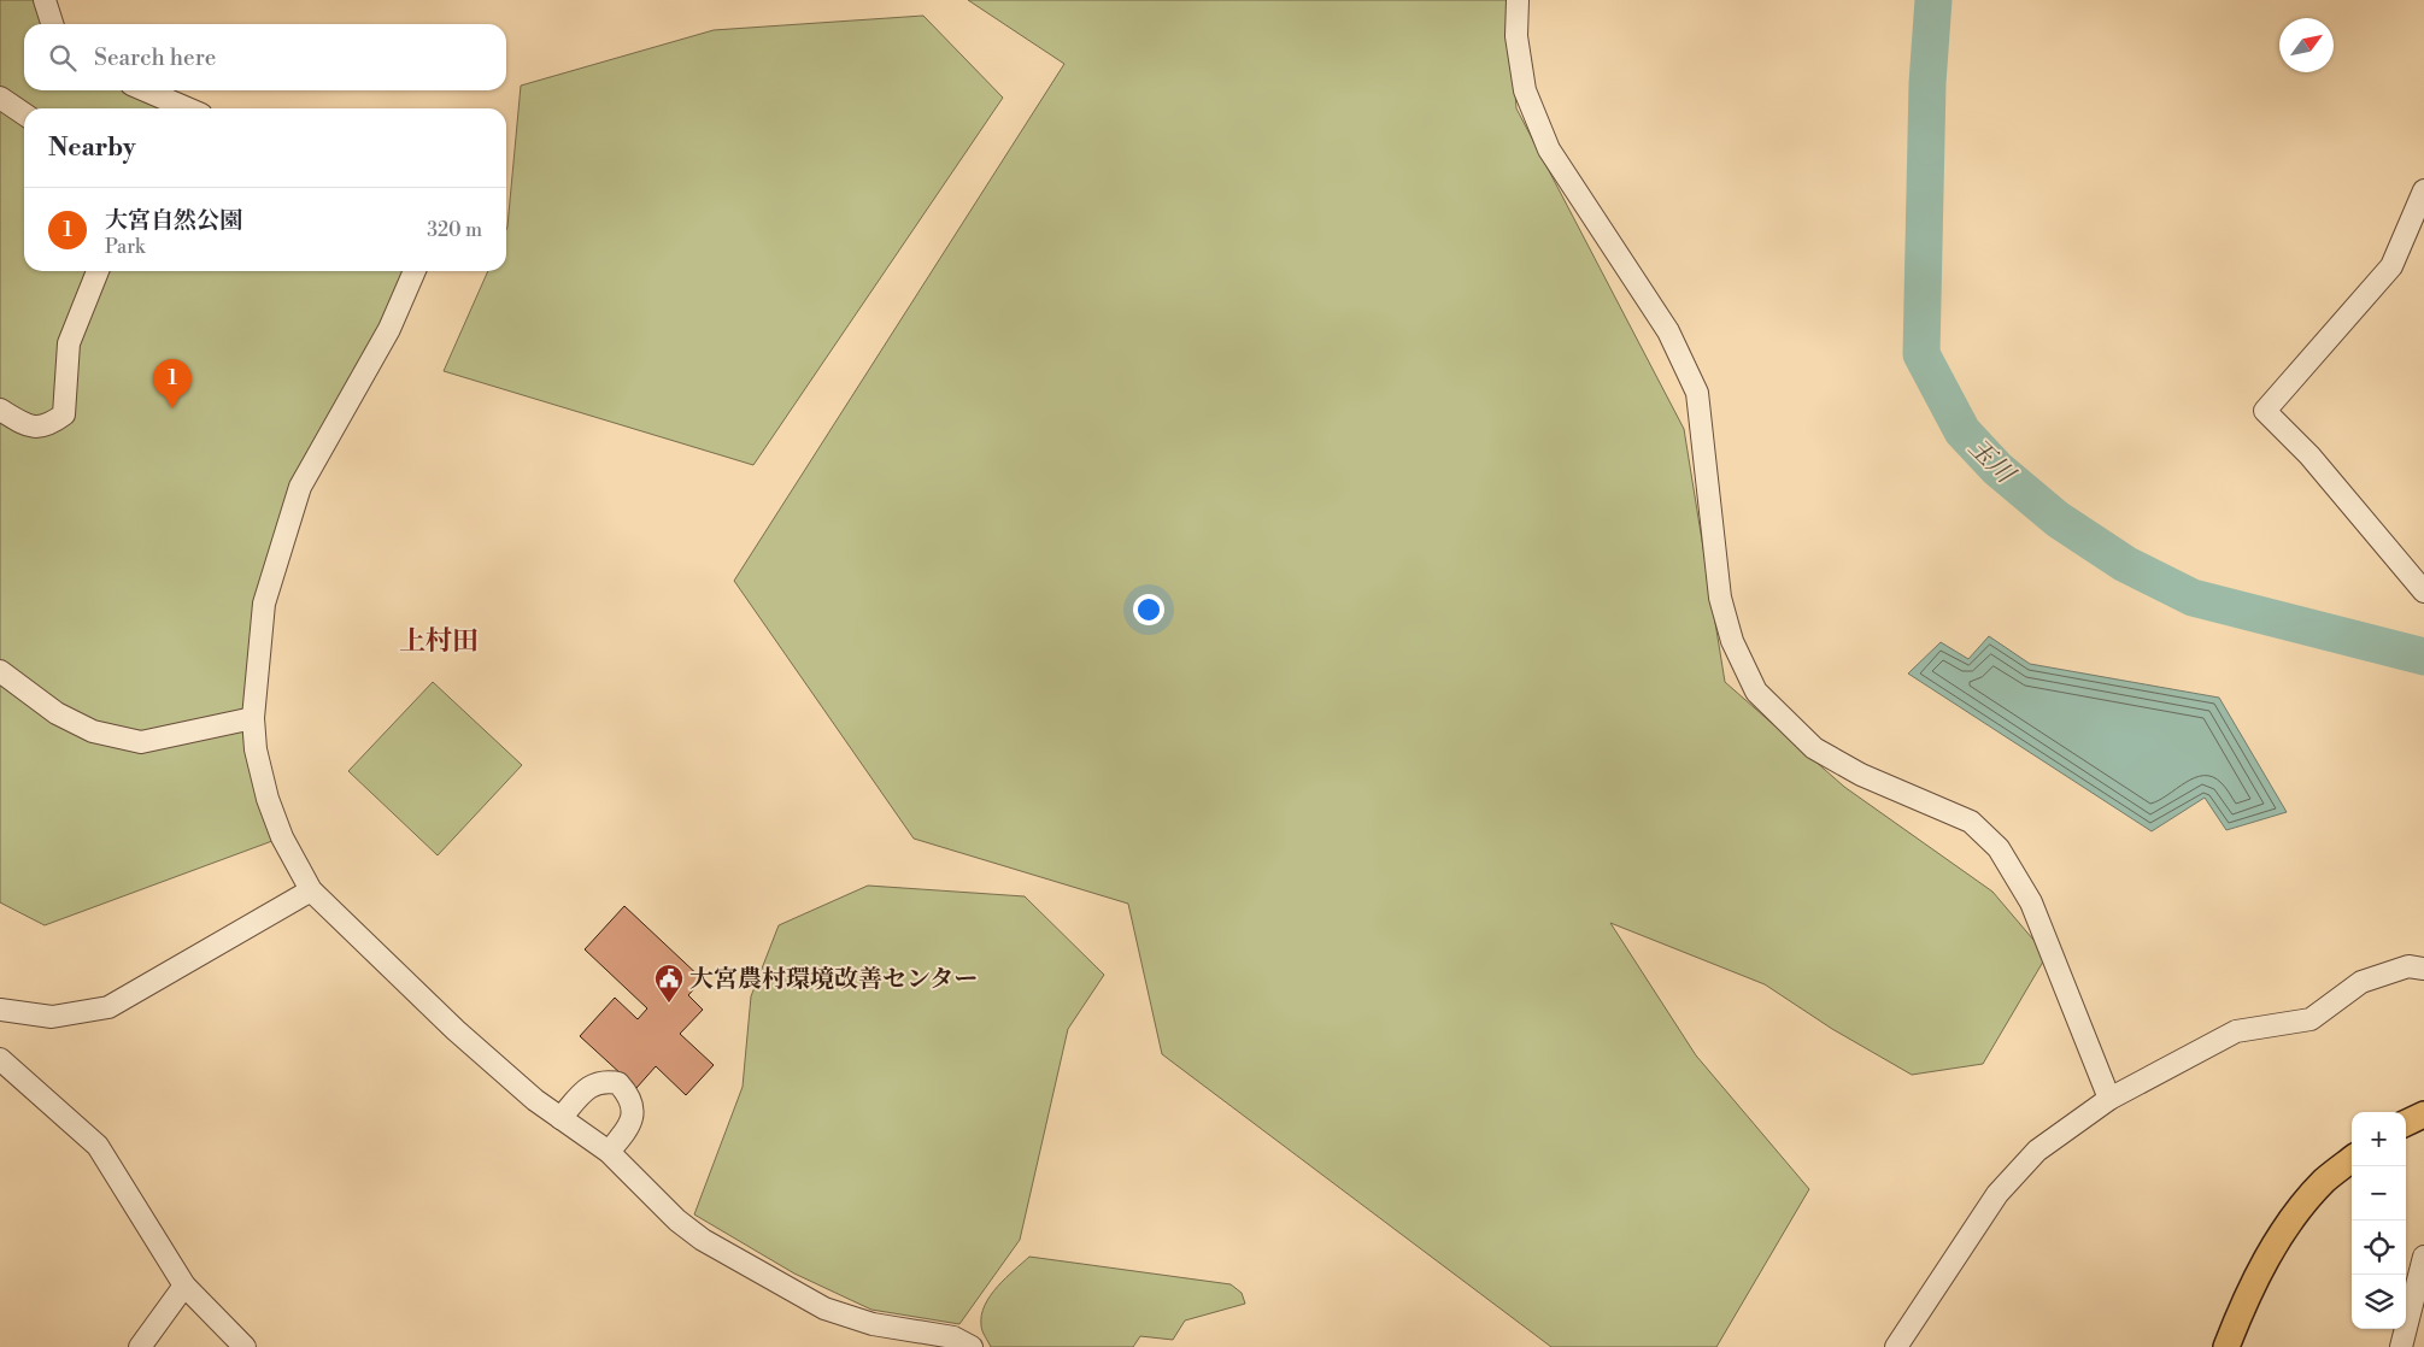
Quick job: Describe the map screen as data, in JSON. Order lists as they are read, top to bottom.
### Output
{
  "districts": ["上村田"],
  "water": ["玉川"],
  "places": {
    "public building": ["大宮農村環境改善センター"]
  },
  "north": "top right",
  "page": {
    "search": "Search here",
    "heading": "Nearby",
    "list": [
      {
        "mark": "1",
        "name": "大宮自然公園",
        "note": "Park",
        "value": "320 m"
      }
    ],
    "pins": "1",
    "map_buttons": ["+", "−"]
  }
}
